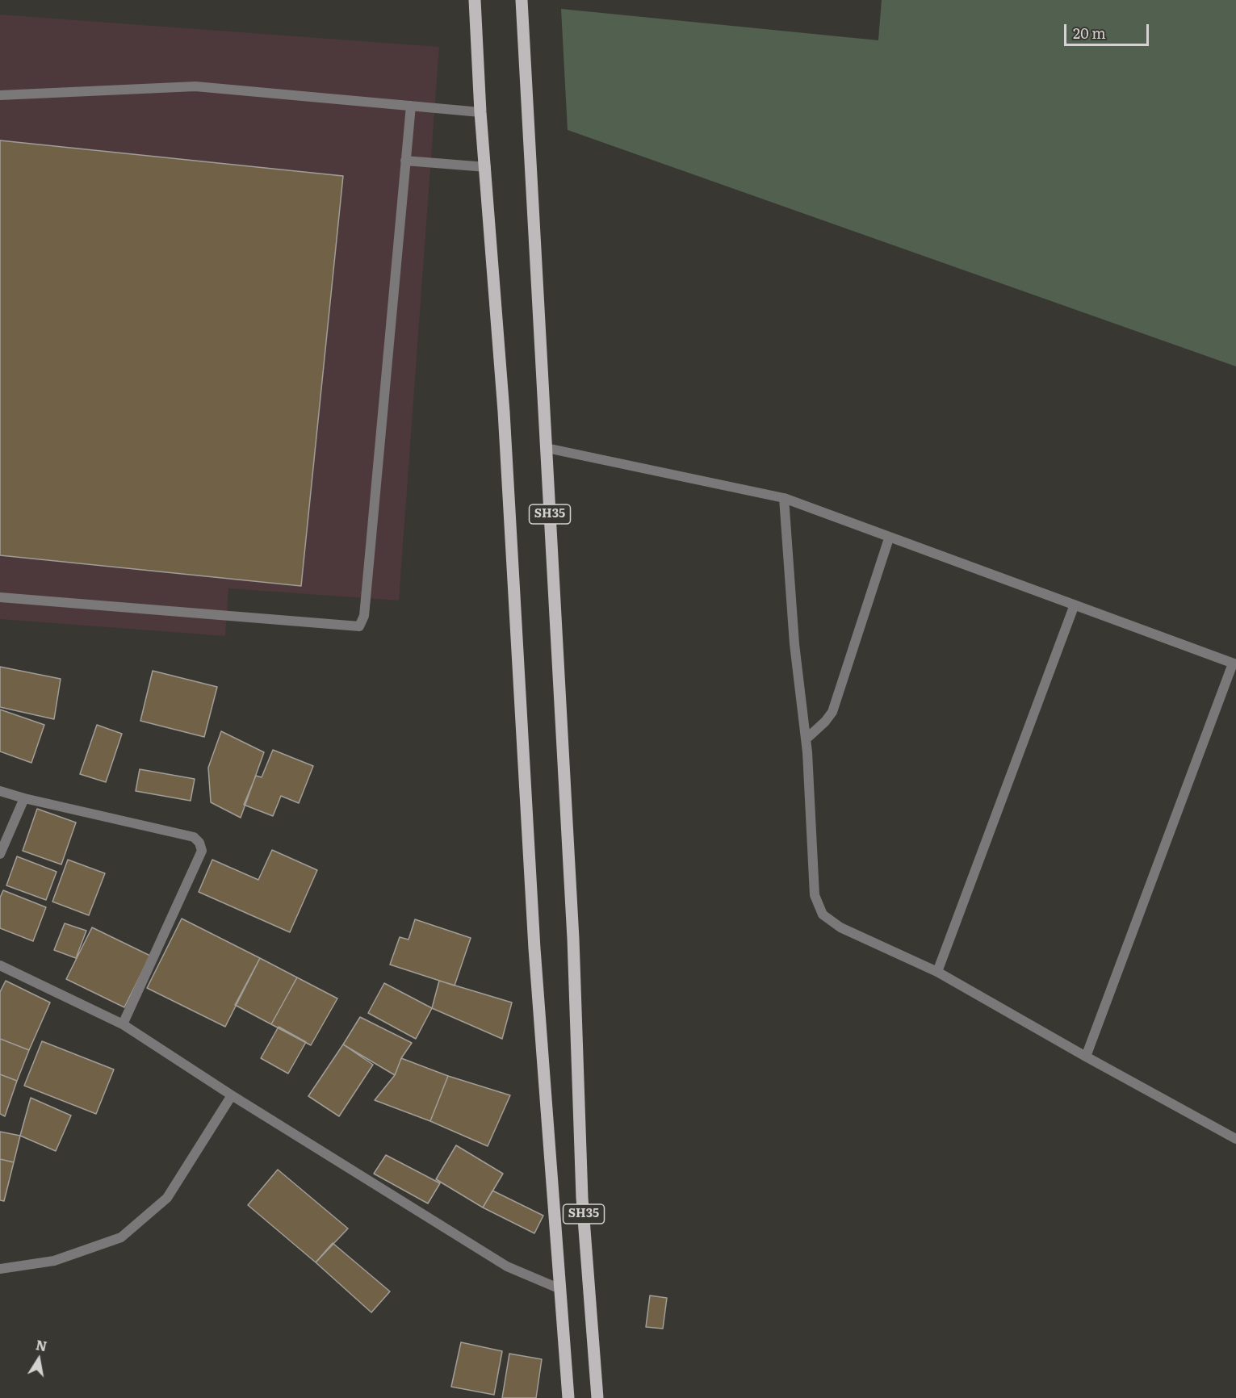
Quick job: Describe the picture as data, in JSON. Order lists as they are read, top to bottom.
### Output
{
  "streets": {
    "main road": ["SH35"]
  },
  "scale_bar": "20 m",
  "north": "top"
}
